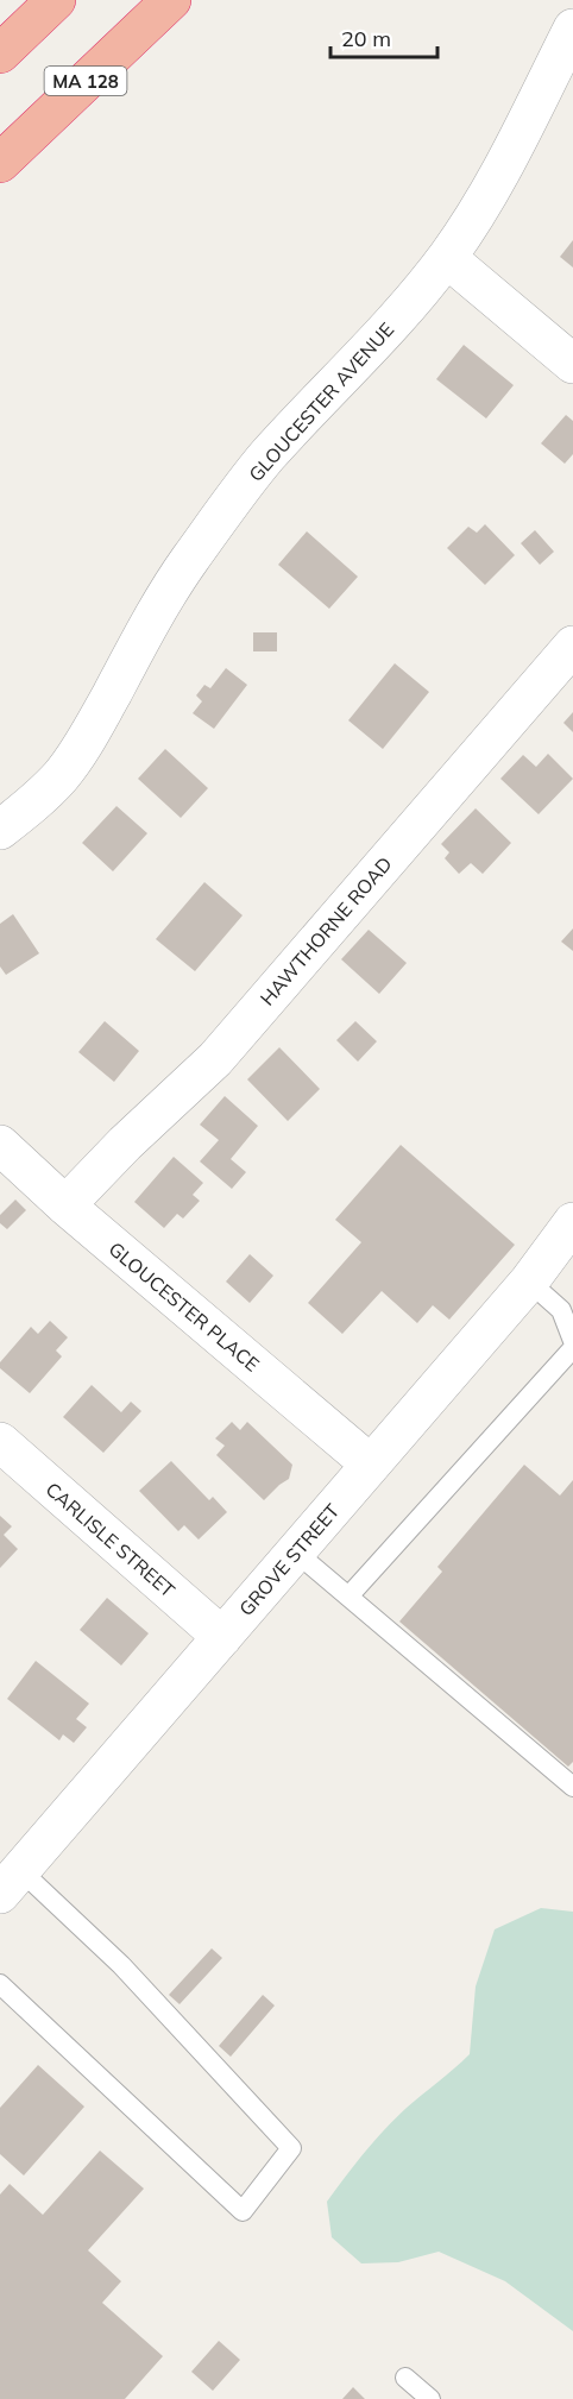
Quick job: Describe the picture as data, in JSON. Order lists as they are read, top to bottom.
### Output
{
  "streets": {
    "highway": ["MA 128"],
    "street": [
      "GLOUCESTER AVENUE",
      "HAWTHORNE ROAD",
      "GLOUCESTER PLACE",
      "CARLISLE STREET",
      "GROVE STREET"
    ]
  },
  "crossings": [
    ["HAWTHORNE ROAD", "GLOUCESTER PLACE"],
    ["GLOUCESTER PLACE", "GROVE STREET"],
    ["CARLISLE STREET", "GROVE STREET"]
  ],
  "scale_bar": "20 m"
}
